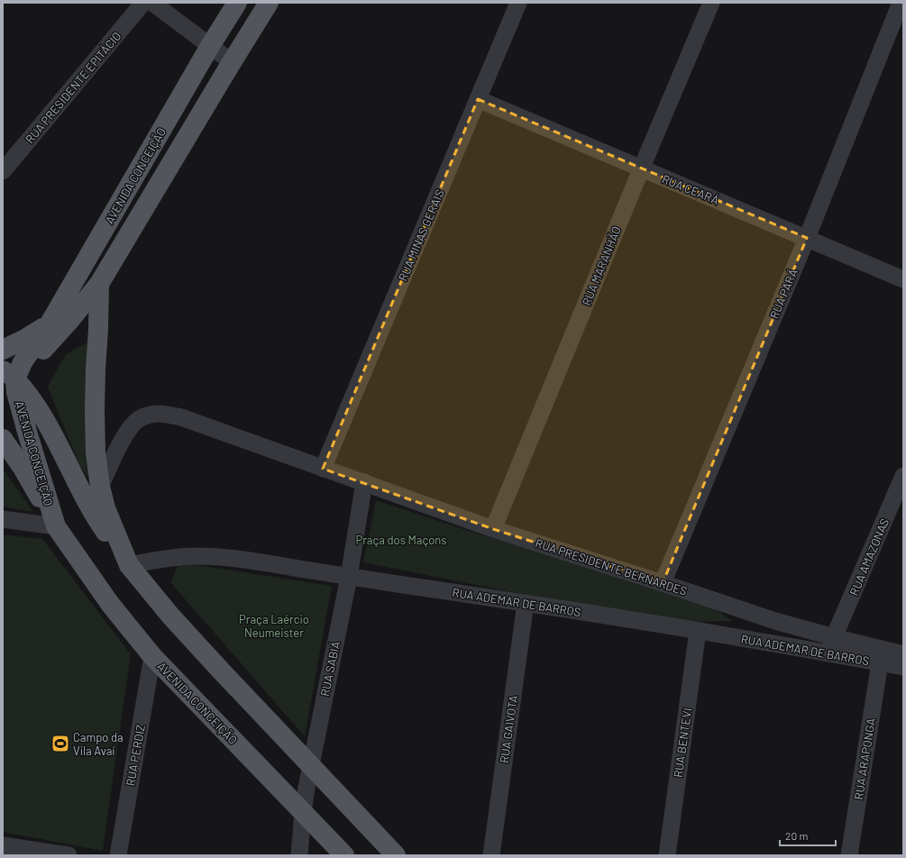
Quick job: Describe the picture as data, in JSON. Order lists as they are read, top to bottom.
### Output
{
  "streets": {
    "main road": ["AVENIDA CONCEIÇÃO"],
    "street": [
      "RUA PRESIDENTE EPITÁCIO",
      "RUA CEARÁ",
      "RUA MINAS GERAIS",
      "RUA MARANHÃO",
      "RUA PARÁ",
      "RUA AMAZONAS",
      "RUA PRESIDENTE BERNARDES",
      "RUA ADEMAR DE BARROS",
      "RUA SABIÁ",
      "RUA GAIVOTA",
      "RUA BENTEVI",
      "RUA PERDIZ",
      "RUA ARAPONGA"
    ]
  },
  "crossings": [
    ["AVENIDA CONCEIÇÃO", "RUA PRESIDENTE BERNARDES"],
    ["AVENIDA CONCEIÇÃO", "RUA ADEMAR DE BARROS"],
    ["AVENIDA CONCEIÇÃO", "RUA SABIÁ"],
    ["AVENIDA CONCEIÇÃO", "RUA PERDIZ"],
    ["RUA CEARÁ", "RUA MINAS GERAIS"],
    ["RUA CEARÁ", "RUA MARANHÃO"],
    ["RUA CEARÁ", "RUA PARÁ"],
    ["RUA MINAS GERAIS", "RUA PRESIDENTE BERNARDES"],
    ["RUA MARANHÃO", "RUA PRESIDENTE BERNARDES"],
    ["RUA PARÁ", "RUA PRESIDENTE BERNARDES"],
    ["RUA AMAZONAS", "RUA PRESIDENTE BERNARDES"],
    ["RUA AMAZONAS", "RUA ADEMAR DE BARROS"],
    ["RUA PRESIDENTE BERNARDES", "RUA ADEMAR DE BARROS"],
    ["RUA PRESIDENTE BERNARDES", "RUA SABIÁ"],
    ["RUA PRESIDENTE BERNARDES", "RUA ARAPONGA"],
    ["RUA ADEMAR DE BARROS", "RUA SABIÁ"],
    ["RUA ADEMAR DE BARROS", "RUA GAIVOTA"],
    ["RUA ADEMAR DE BARROS", "RUA BENTEVI"],
    ["RUA ADEMAR DE BARROS", "RUA ARAPONGA"]
  ],
  "parks": ["Praça dos Maçons", "Praça Laércio Neumeister"],
  "places": {
    "sports": ["Campo da Vila Avaí"]
  },
  "scale_bar": "20 m"
}
